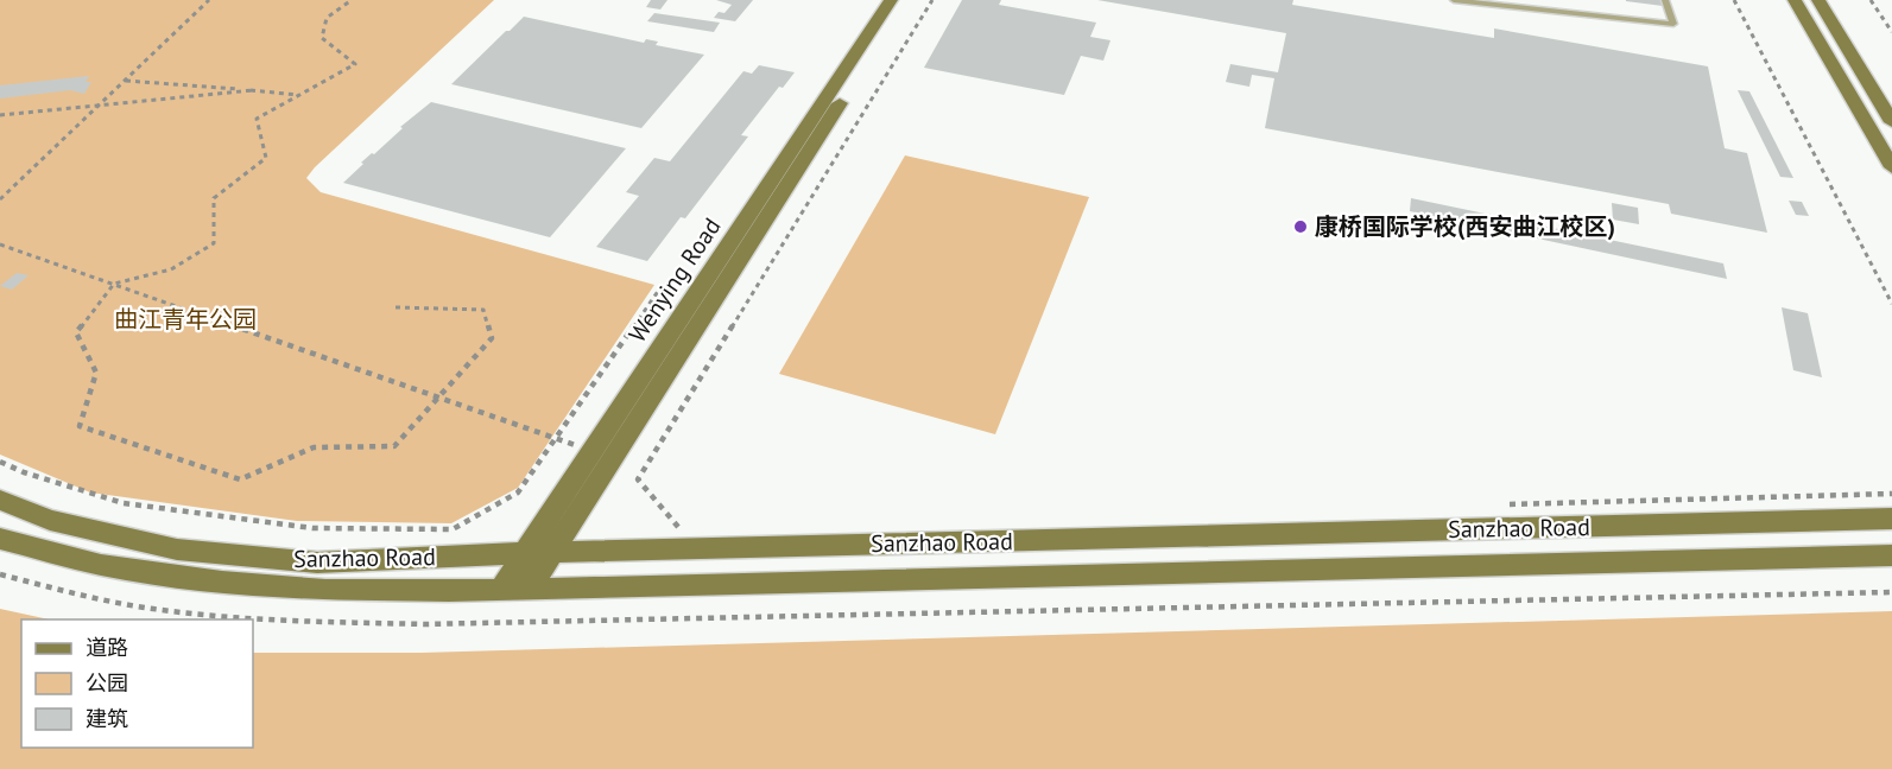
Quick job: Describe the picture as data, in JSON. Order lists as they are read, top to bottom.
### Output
{
  "streets": {
    "street": ["Wenying Road", "Sanzhao Road"]
  },
  "crossings": [
    ["Wenying Road", "Sanzhao Road"]
  ],
  "parks": ["曲江青年公园"],
  "places": ["康桥国际学校(西安曲江校区)"],
  "legend": ["道路", "公园", "建筑"]
}
